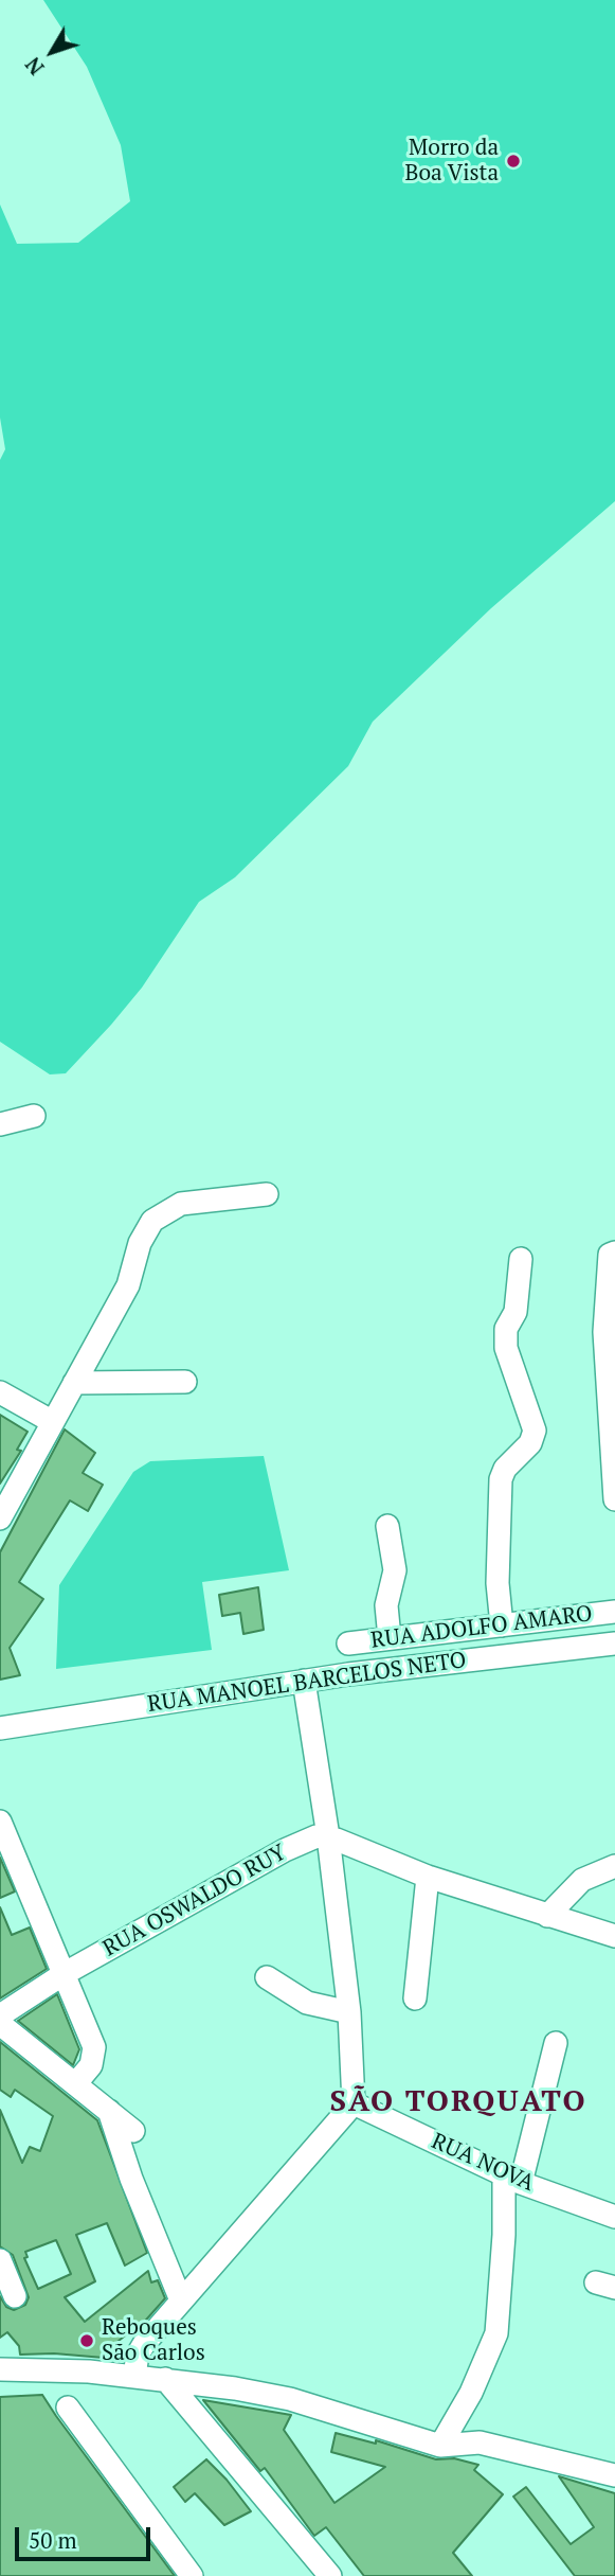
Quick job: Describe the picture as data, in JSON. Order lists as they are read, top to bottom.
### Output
{
  "streets": {
    "street": [
      "RUA ADOLFO AMARO",
      "RUA MANOEL BARCELOS NETO",
      "RUA OSWALDO RUY",
      "RUA NOVA"
    ]
  },
  "districts": ["SÃO TORQUATO"],
  "places": ["Morro da Boa Vista", "Reboques São Carlos"],
  "scale_bar": "50 m",
  "north": "bottom left"
}
